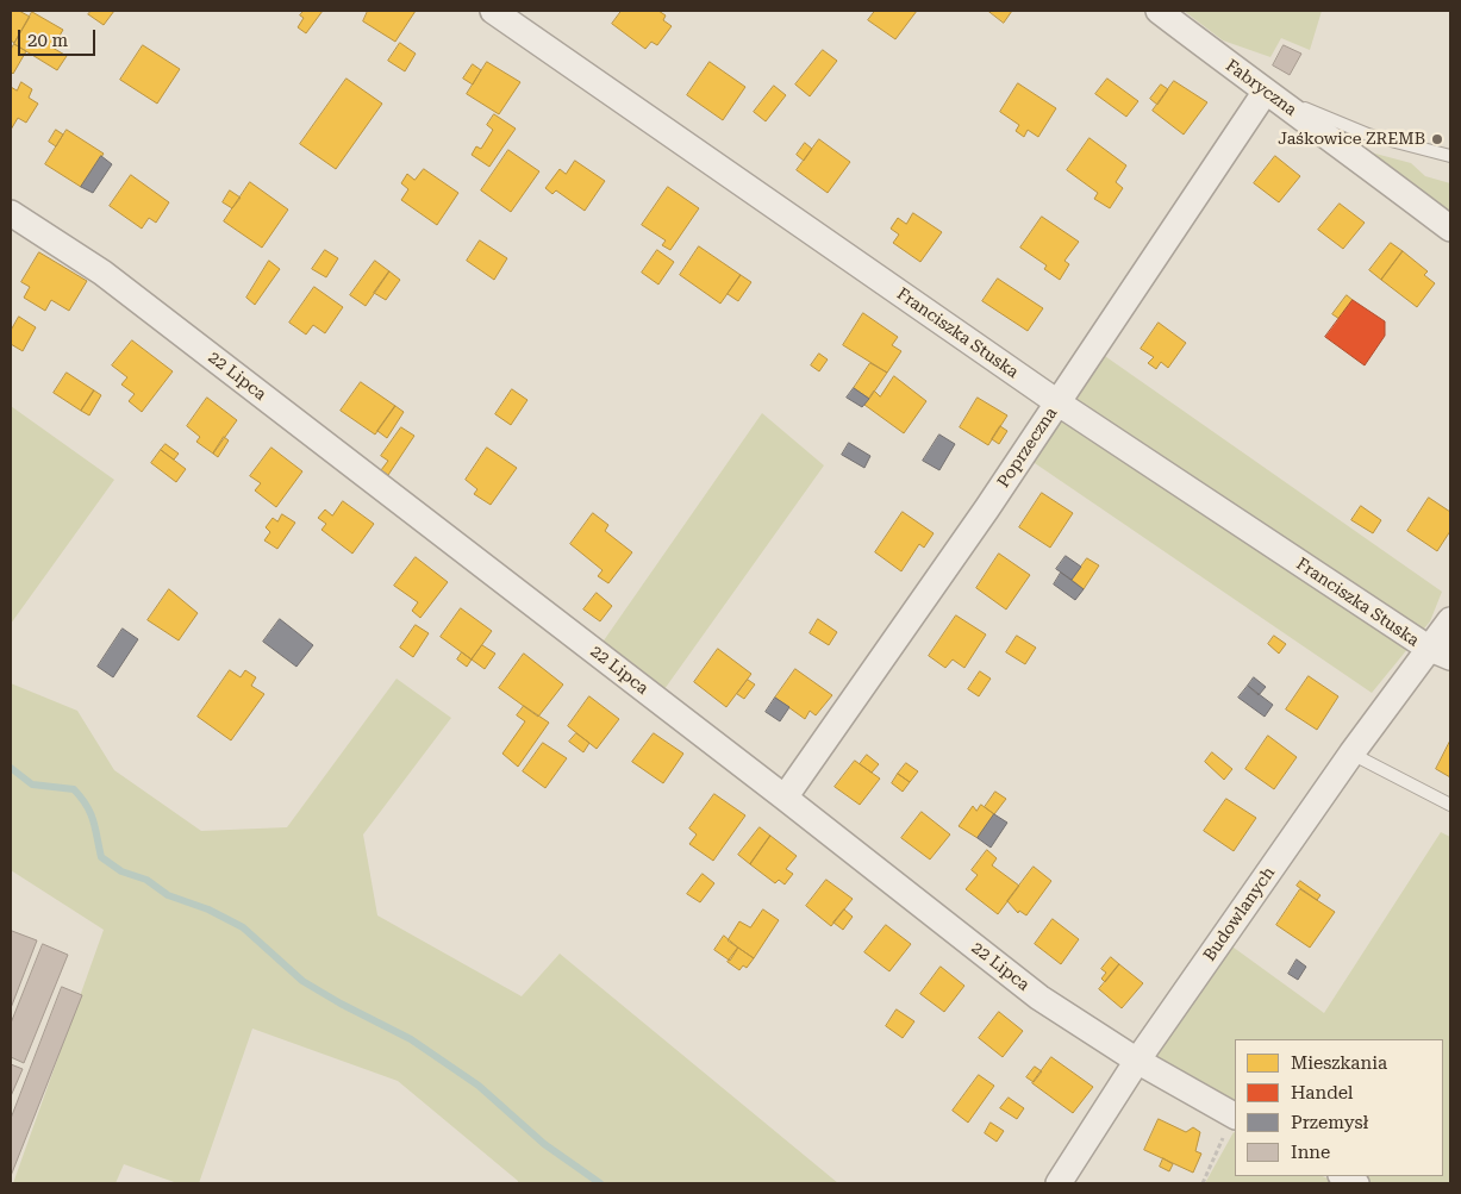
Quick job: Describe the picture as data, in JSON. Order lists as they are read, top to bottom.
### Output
{
  "streets": {
    "street": [
      "Fabryczna",
      "Franciszka Stuska",
      "22 Lipca",
      "Poprzeczna",
      "Budowlanych"
    ]
  },
  "crossings": [
    ["Fabryczna", "Poprzeczna"],
    ["Franciszka Stuska", "Poprzeczna"],
    ["Franciszka Stuska", "Budowlanych"],
    ["22 Lipca", "Poprzeczna"],
    ["22 Lipca", "Budowlanych"]
  ],
  "places": ["Jaśkowice ZREMB"],
  "legend": [
    "Mieszkania",
    "Handel",
    "Przemysł",
    "Inne"
  ],
  "scale_bar": "20 m"
}
